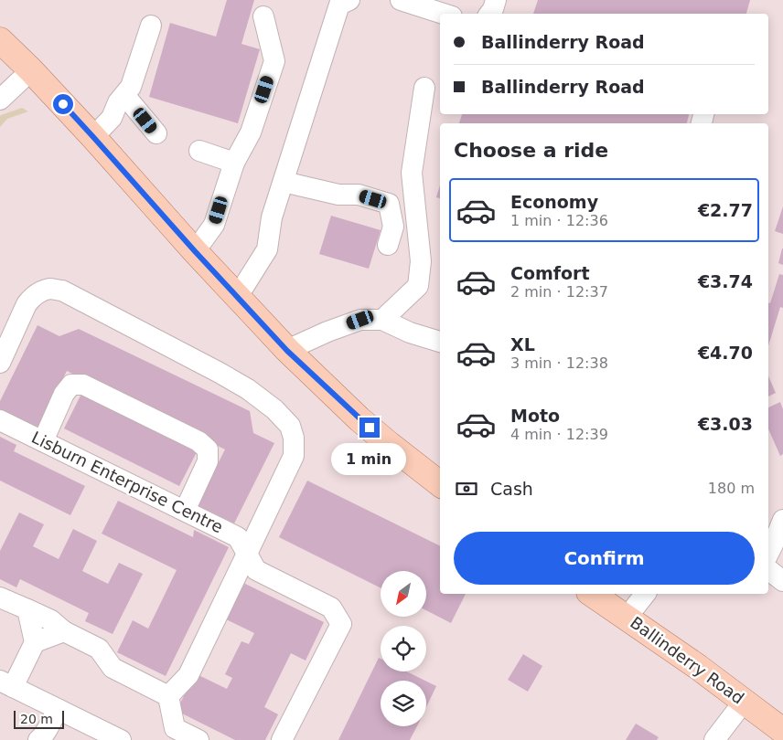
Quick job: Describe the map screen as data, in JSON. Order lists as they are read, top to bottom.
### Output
{
  "streets": {
    "main road": ["Ballinderry Road"],
    "street": ["Lisburn Enterprise Centre"]
  },
  "scale_bar": "20 m",
  "north": "bottom left",
  "page": {
    "banner": ["Ballinderry Road", "Ballinderry Road"],
    "heading": "Choose a ride",
    "list": [
      {
        "name": "Economy",
        "note": "1 min · 12:36",
        "value": "€2.77"
      },
      {
        "name": "Comfort",
        "note": "2 min · 12:37",
        "value": "€3.74"
      },
      {
        "name": "XL",
        "note": "3 min · 12:38",
        "value": "€4.70"
      },
      {
        "name": "Moto",
        "note": "4 min · 12:39",
        "value": "€3.03"
      }
    ],
    "bubble": "1 min",
    "pay": ["Cash", "180 m"],
    "buttons": "Confirm",
    "scale": "20 m"
  }
}
